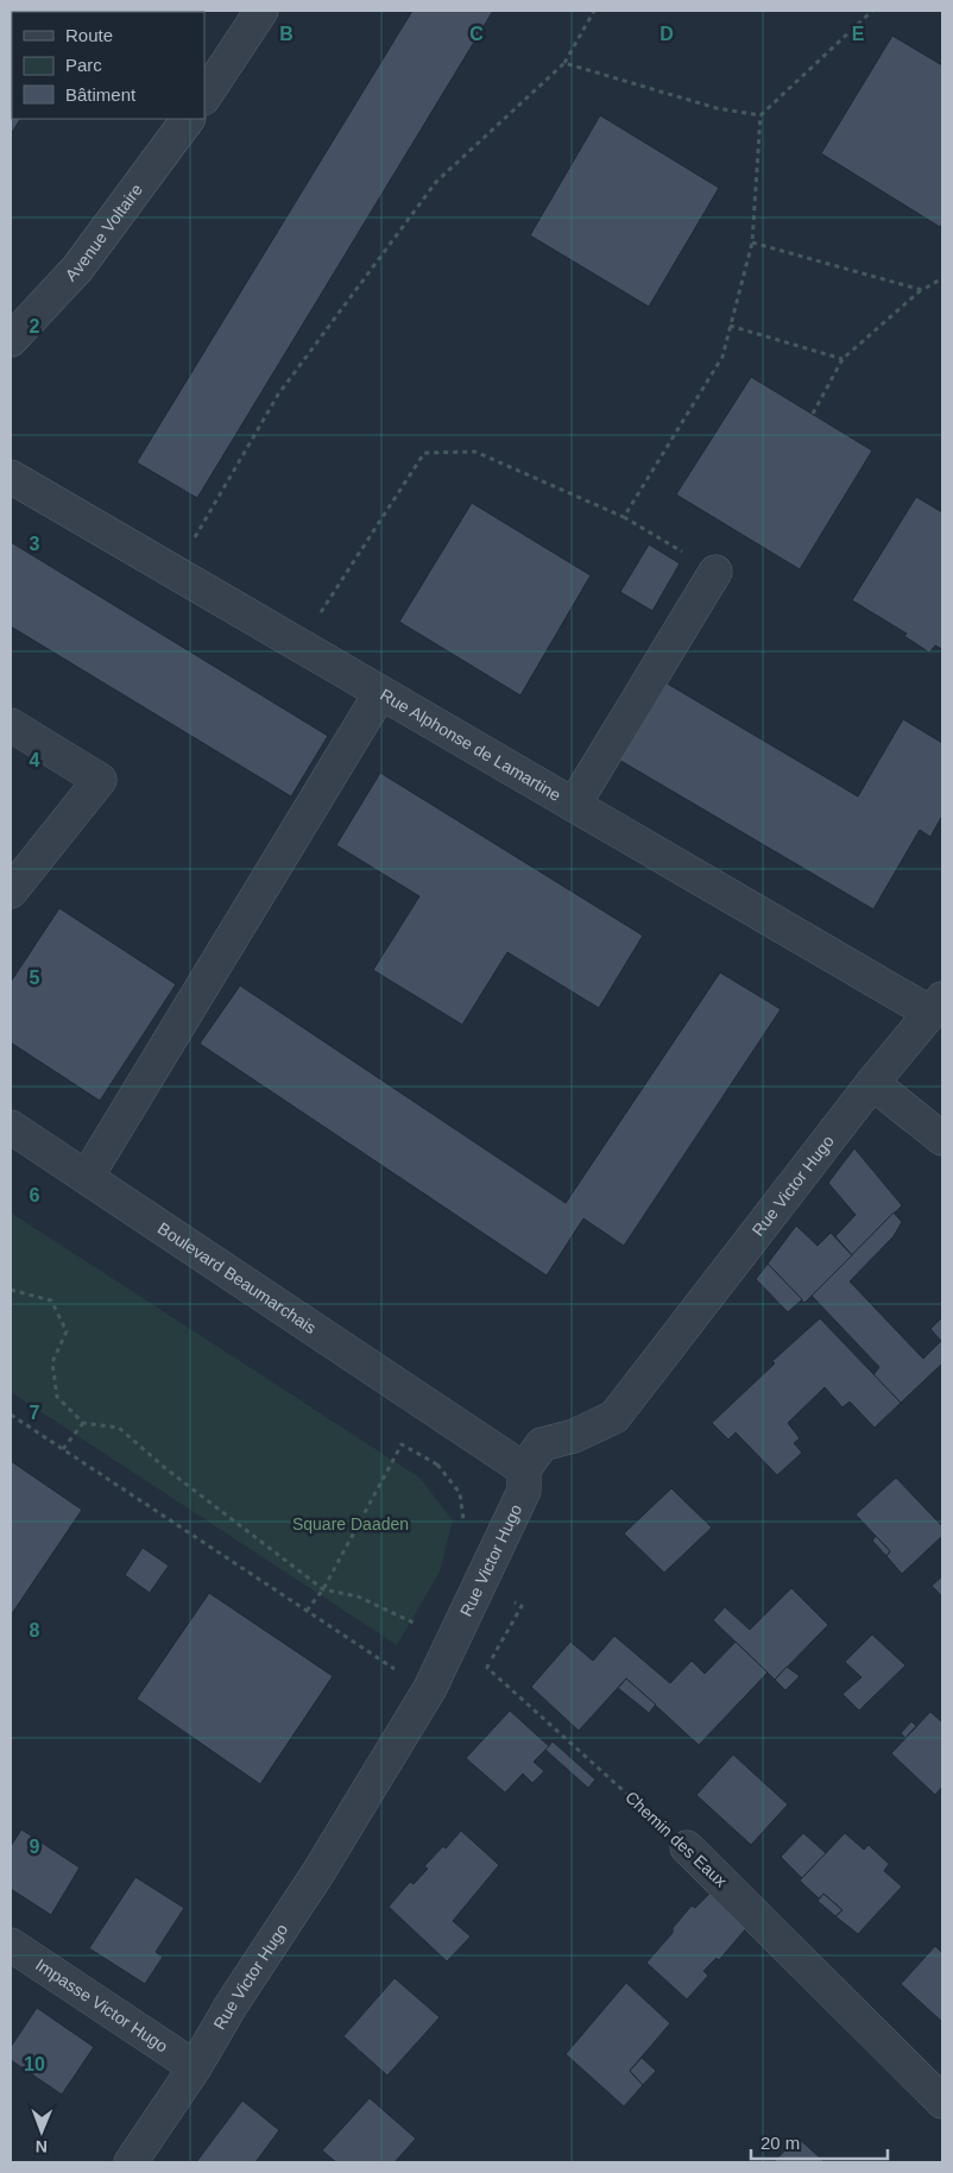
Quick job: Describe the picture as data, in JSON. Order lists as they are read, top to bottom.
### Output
{
  "streets": {
    "street": [
      "Avenue Voltaire",
      "Rue Alphonse de Lamartine",
      "Rue Victor Hugo",
      "Boulevard Beaumarchais",
      "Chemin des Eaux",
      "Impasse Victor Hugo"
    ]
  },
  "crossings": [
    ["Rue Alphonse de Lamartine", "Rue Victor Hugo"],
    ["Rue Victor Hugo", "Boulevard Beaumarchais"],
    ["Rue Victor Hugo", "Chemin des Eaux"],
    ["Rue Victor Hugo", "Impasse Victor Hugo"]
  ],
  "parks": ["Square Daaden"],
  "legend": ["Route", "Parc", "Bâtiment"],
  "scale_bar": "20 m",
  "north": "bottom",
  "grid": {
    "columns": [
      "B",
      "C",
      "D",
      "E"
    ],
    "rows": [
      "2",
      "3",
      "4",
      "5",
      "6",
      "7",
      "8",
      "9",
      "10"
    ]
  }
}
